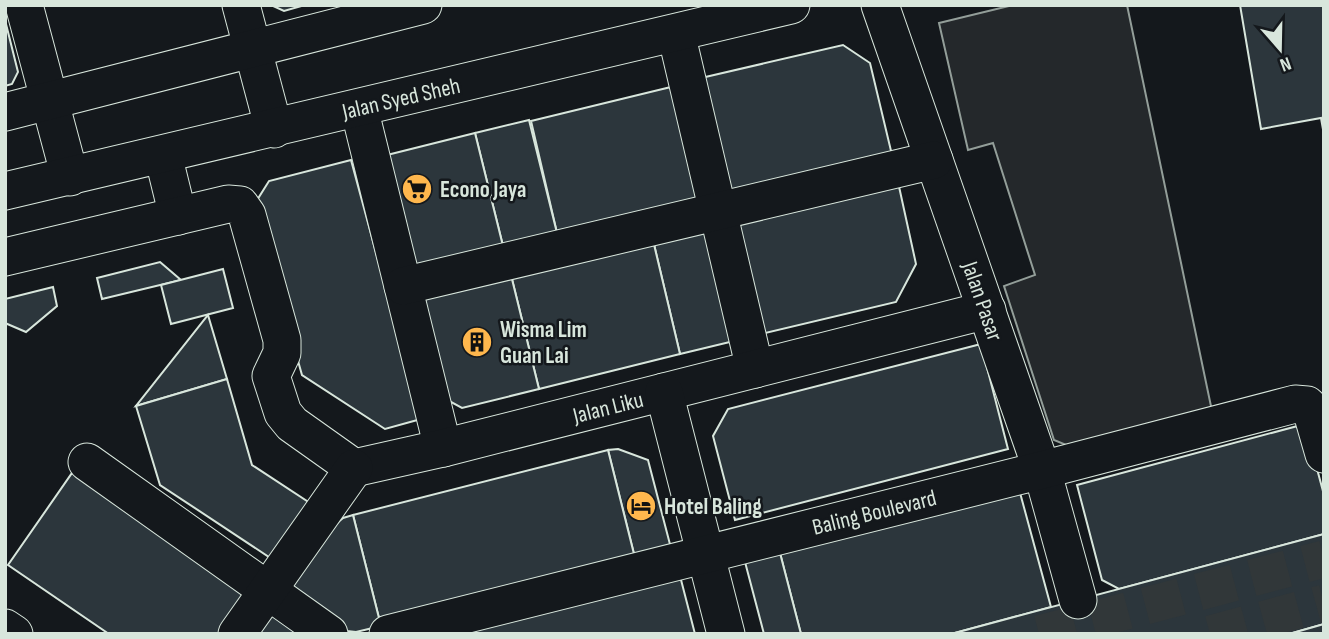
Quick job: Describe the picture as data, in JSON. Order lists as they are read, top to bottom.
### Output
{
  "streets": {
    "street": [
      "Jalan Syed Sheh",
      "Jalan Pasar",
      "Jalan Liku",
      "Baling Boulevard"
    ]
  },
  "crossings": [
    ["Jalan Pasar", "Jalan Liku"],
    ["Jalan Pasar", "Baling Boulevard"]
  ],
  "places": {
    "supermarket": ["Econo Jaya"],
    "building": ["Wisma Lim Guan Lai"],
    "hotel": ["Hotel Baling"]
  },
  "north": "bottom"
}
